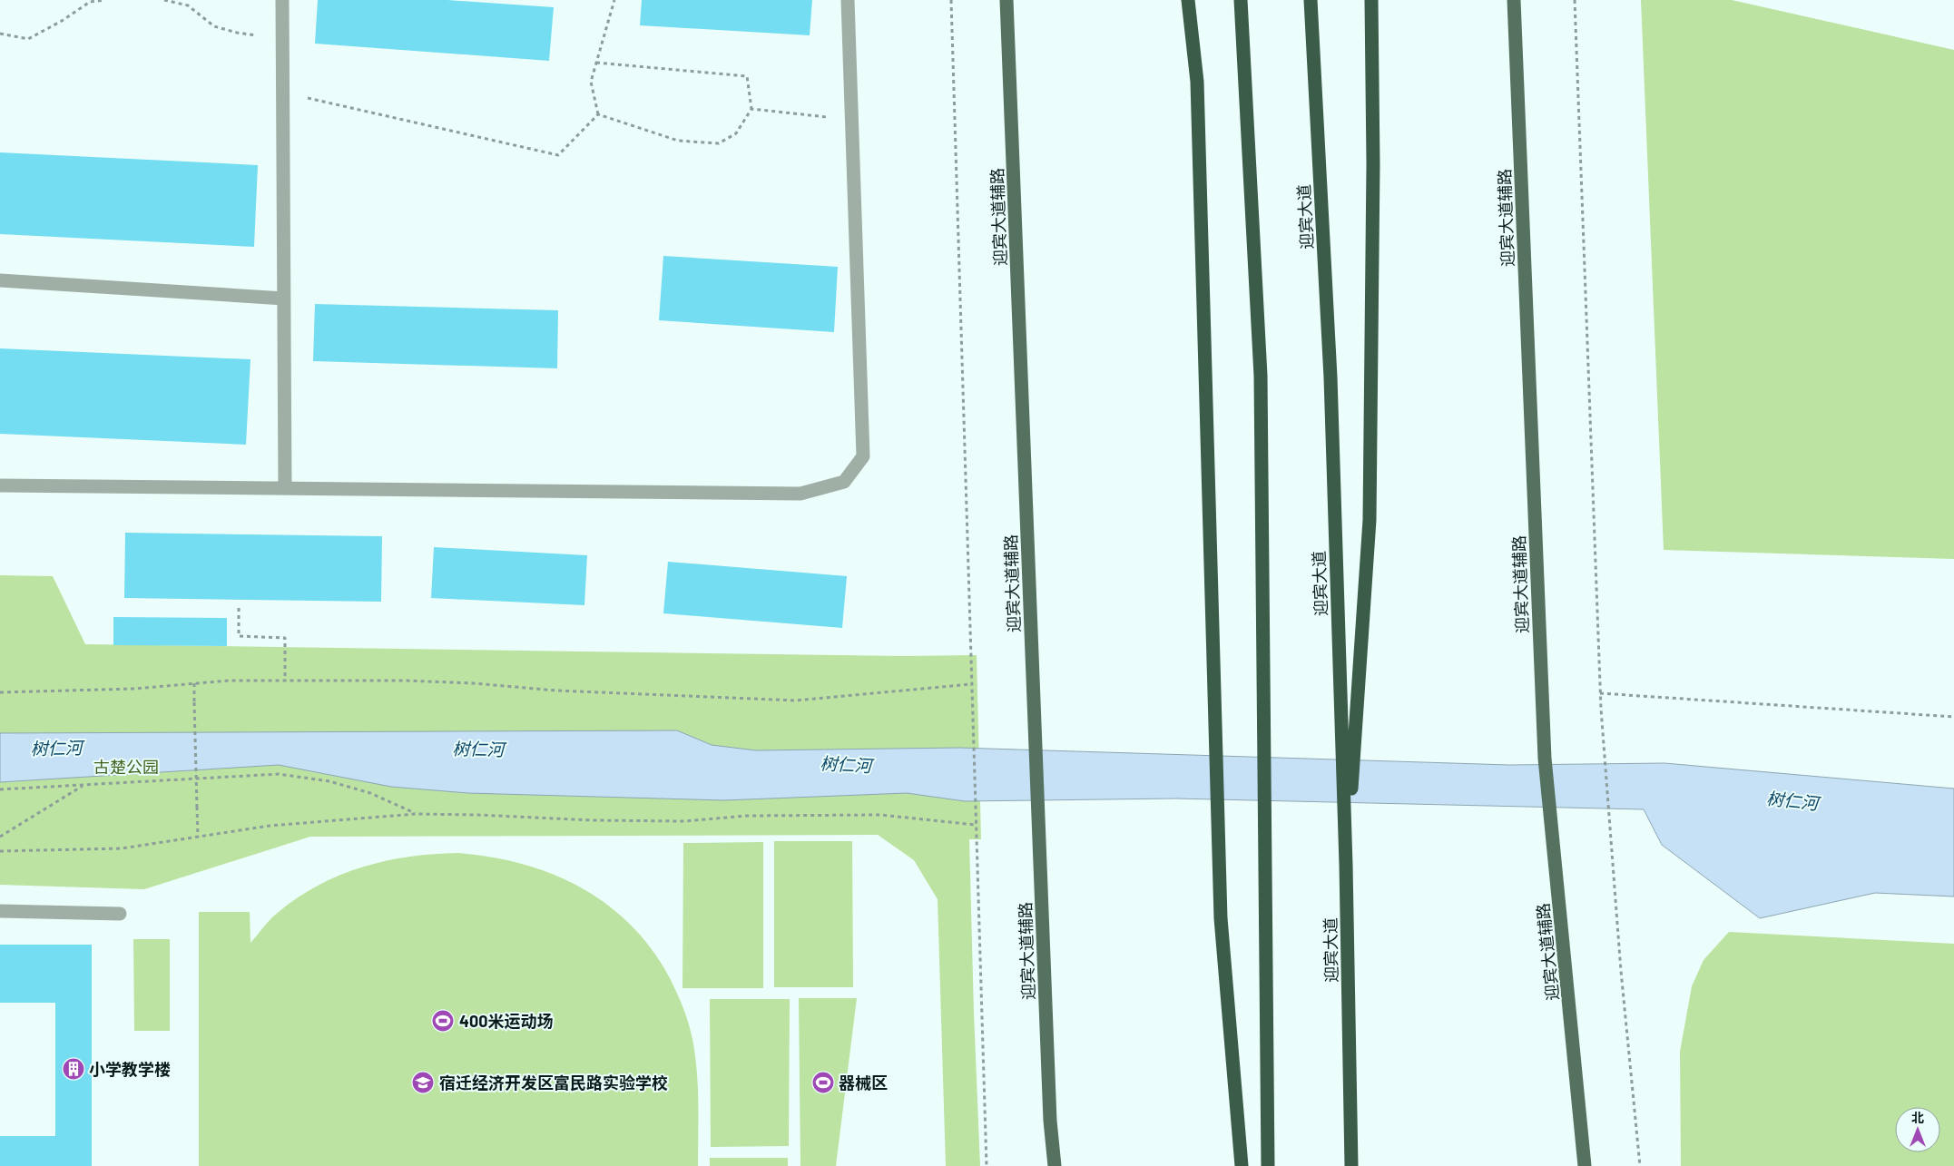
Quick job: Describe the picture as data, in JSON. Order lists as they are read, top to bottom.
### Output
{
  "streets": {
    "highway": ["迎宾大道"],
    "main road": ["迎宾大道辅路"]
  },
  "water": ["树仁河"],
  "parks": ["古楚公园"],
  "places": {
    "sports": ["400米运动场", "器械区"],
    "building": ["小学教学楼"],
    "school or university": ["宿迁经济开发区富民路实验学校"]
  },
  "north": "top"
}
